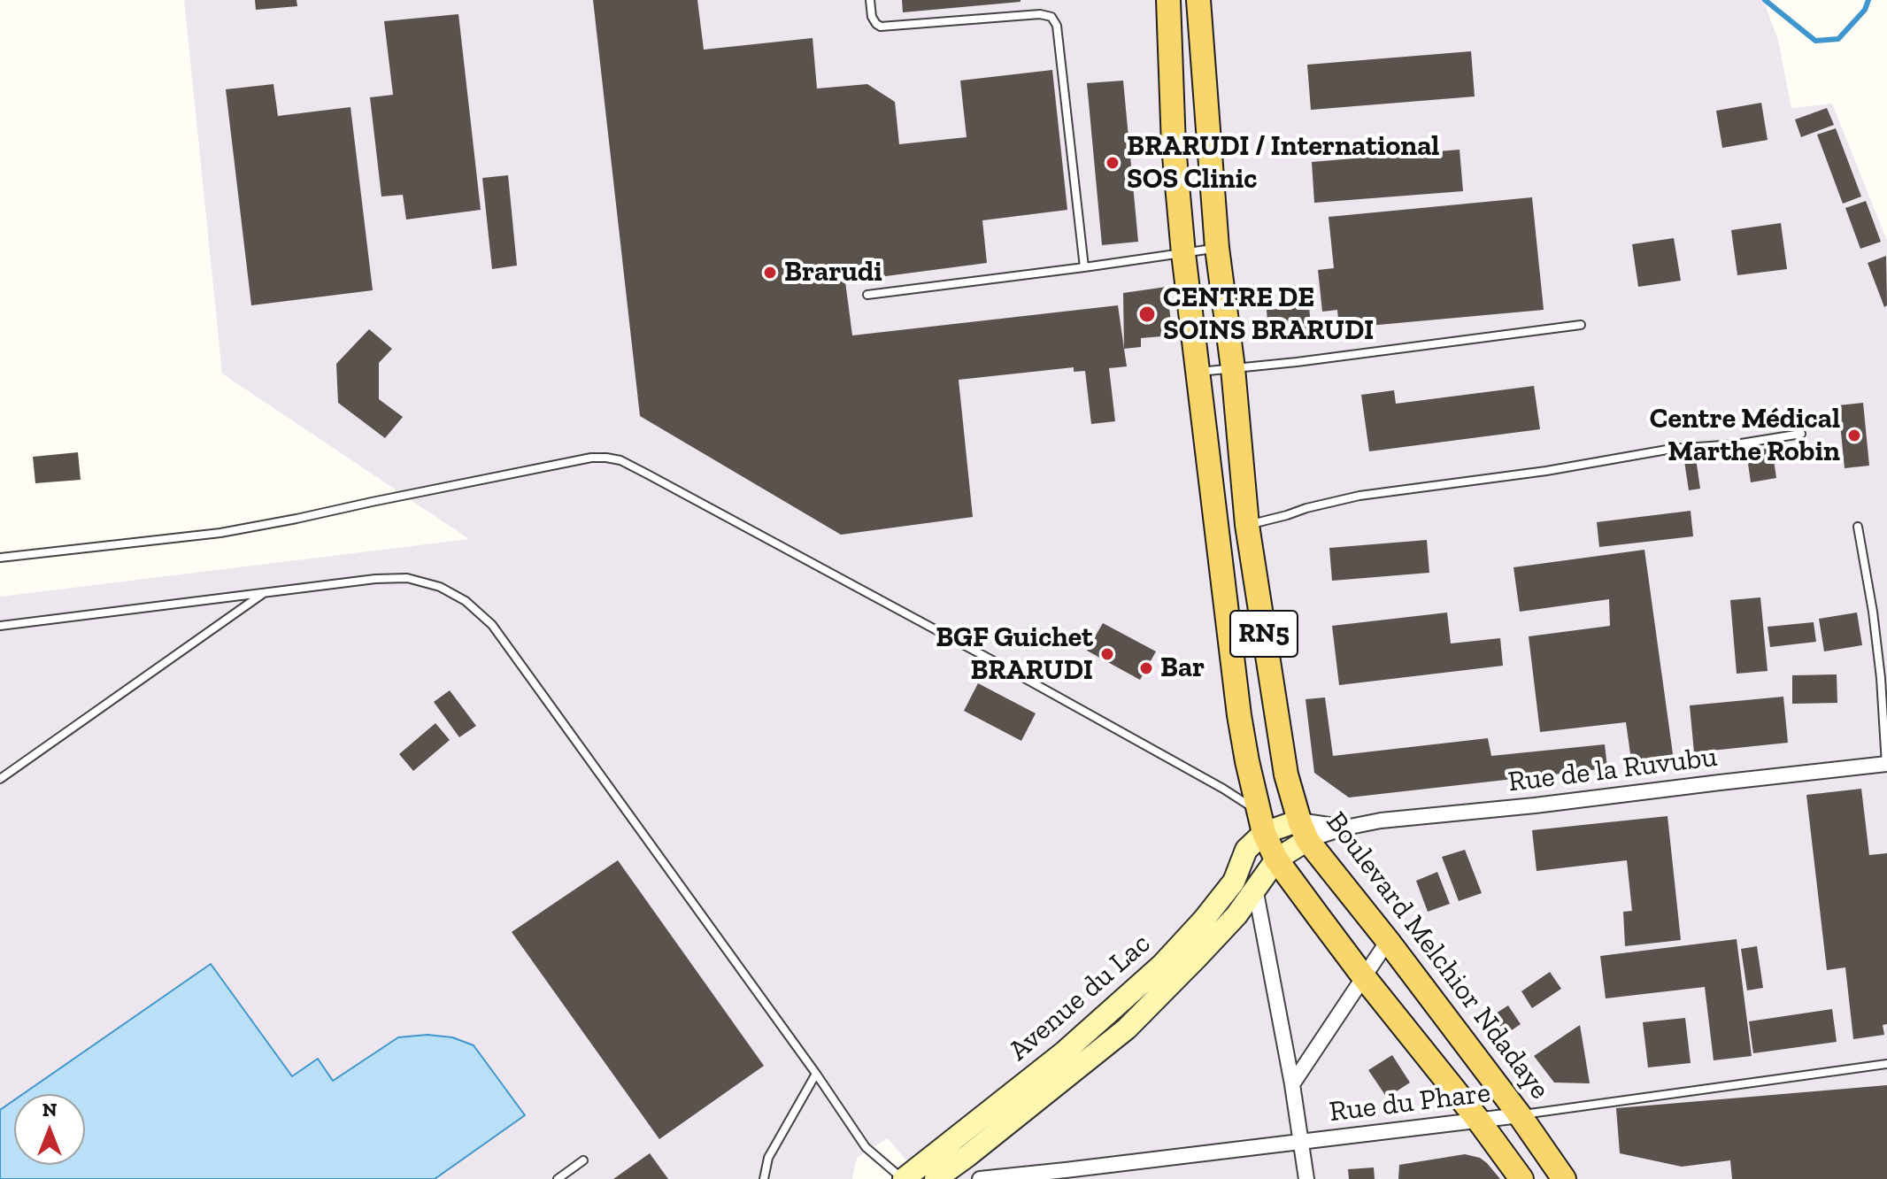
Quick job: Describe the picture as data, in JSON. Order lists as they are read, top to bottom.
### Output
{
  "streets": {
    "main road": ["RN5", "Boulevard Melchior Ndadaye", "Avenue du Lac"],
    "street": ["Rue de la Ruvubu", "Rue du Phare"]
  },
  "crossings": [
    ["RN5", "Avenue du Lac"],
    ["RN5", "Rue du Phare"],
    ["Rue de la Ruvubu", "Boulevard Melchior Ndadaye"],
    ["Boulevard Melchior Ndadaye", "Rue du Phare"]
  ],
  "places": [
    "BRARUDI / International SOS Clinic",
    "Brarudi",
    "CENTRE DE SOINS BRARUDI",
    "Centre Médical Marthe Robin",
    "BGF Guichet BRARUDI",
    "Bar"
  ],
  "north": "top"
}
